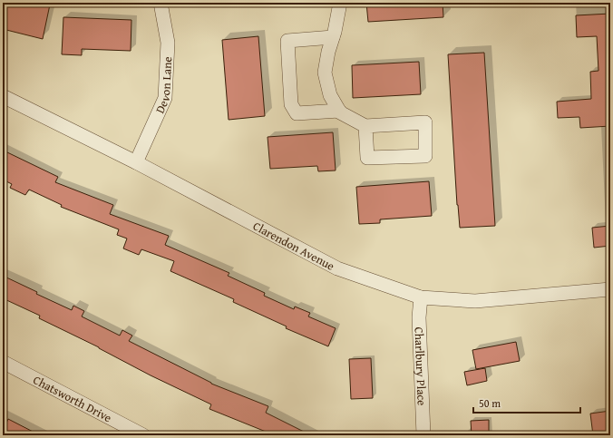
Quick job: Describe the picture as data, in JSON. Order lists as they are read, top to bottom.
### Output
{
  "streets": {
    "street": [
      "Devon Lane",
      "Clarendon Avenue",
      "Charlbury Place",
      "Chatsworth Drive"
    ]
  },
  "crossings": [
    ["Devon Lane", "Clarendon Avenue"],
    ["Clarendon Avenue", "Charlbury Place"]
  ],
  "scale_bar": "50 m"
}
